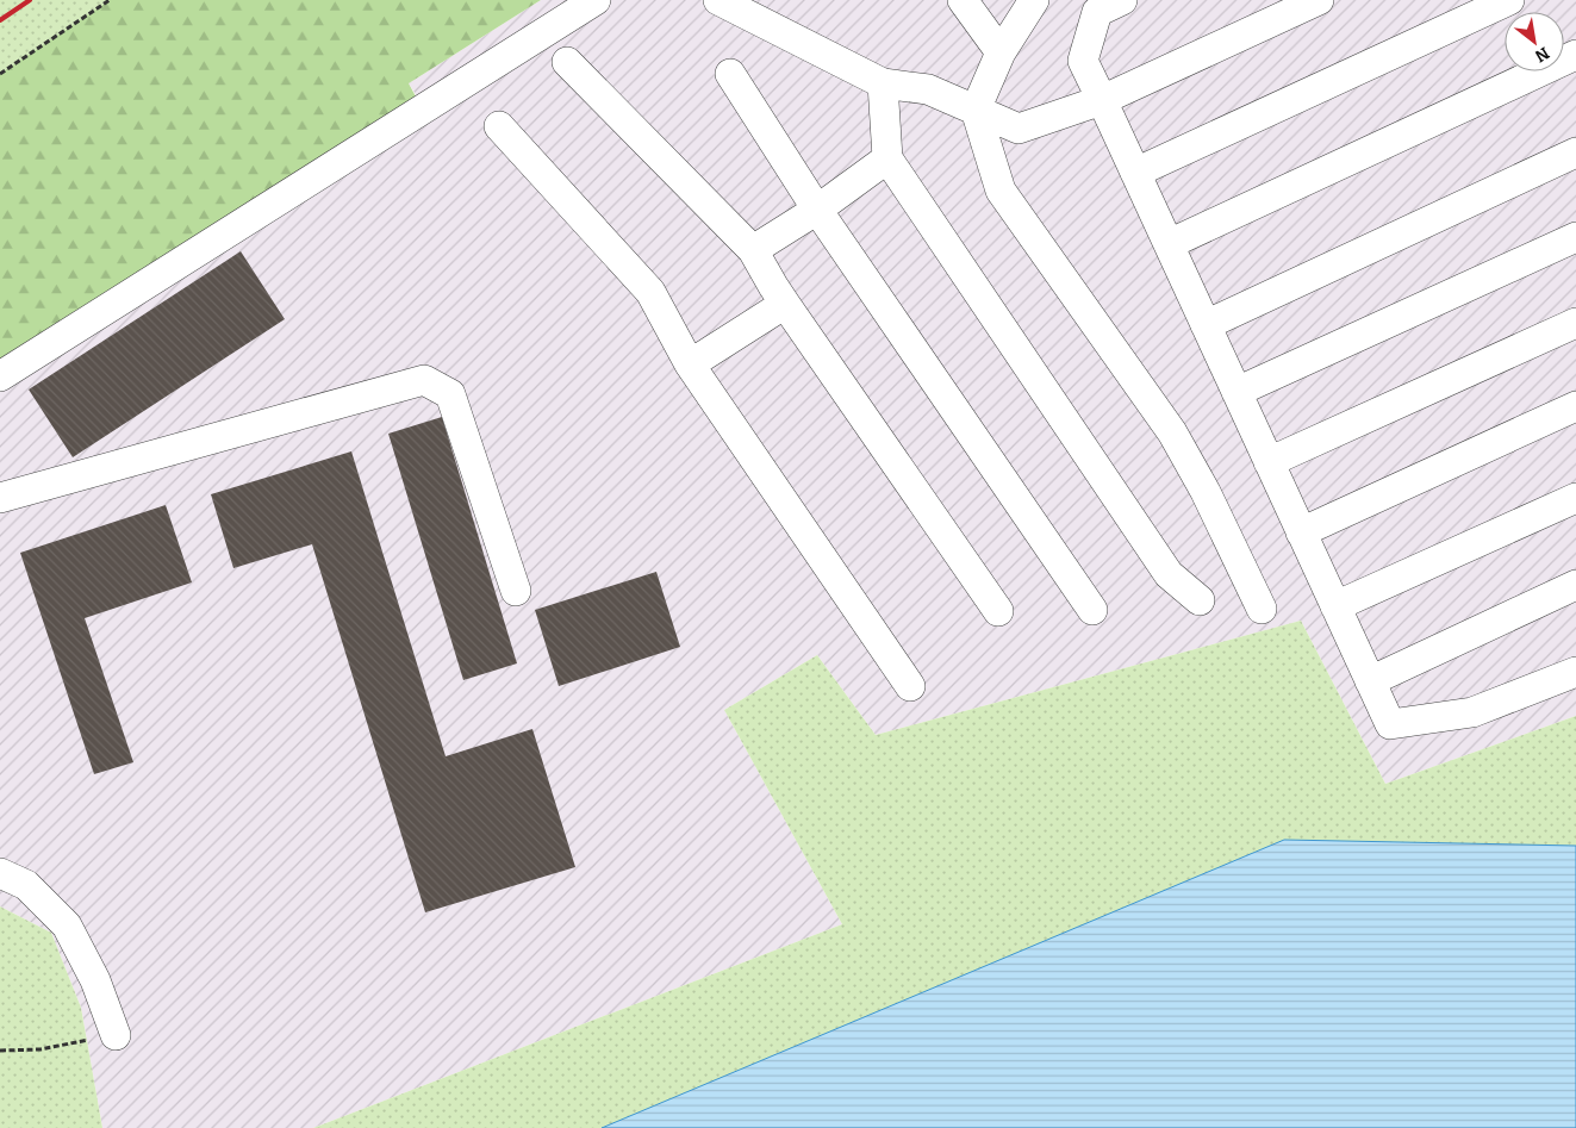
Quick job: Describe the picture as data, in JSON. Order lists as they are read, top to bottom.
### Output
{
  "north": "bottom right"
}
